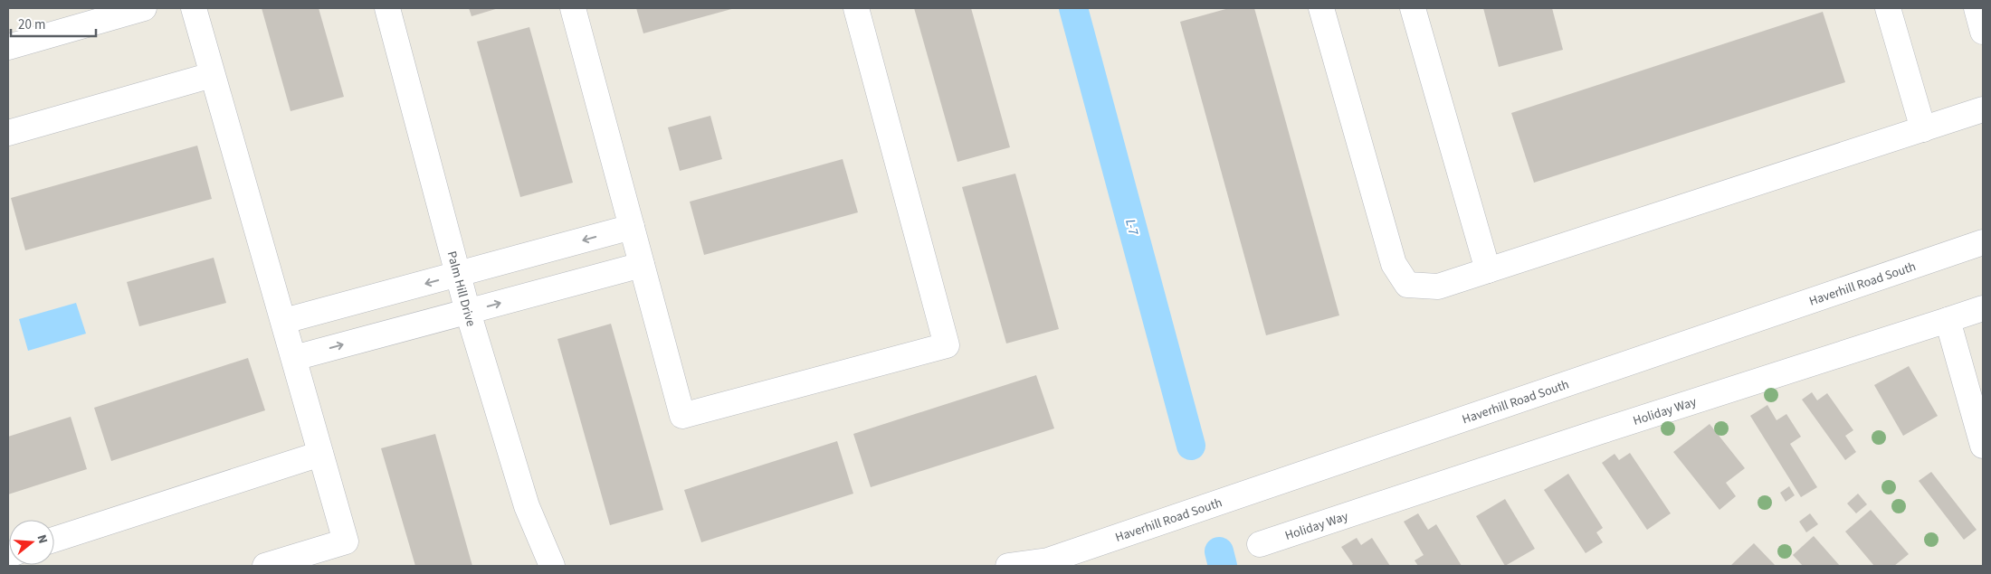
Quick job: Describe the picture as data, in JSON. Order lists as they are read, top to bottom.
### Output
{
  "streets": {
    "street": ["Haverhill Road South", "Palm Hill Drive", "Holiday Way"]
  },
  "water": ["L-7"],
  "scale_bar": "20 m",
  "north": "right"
}
